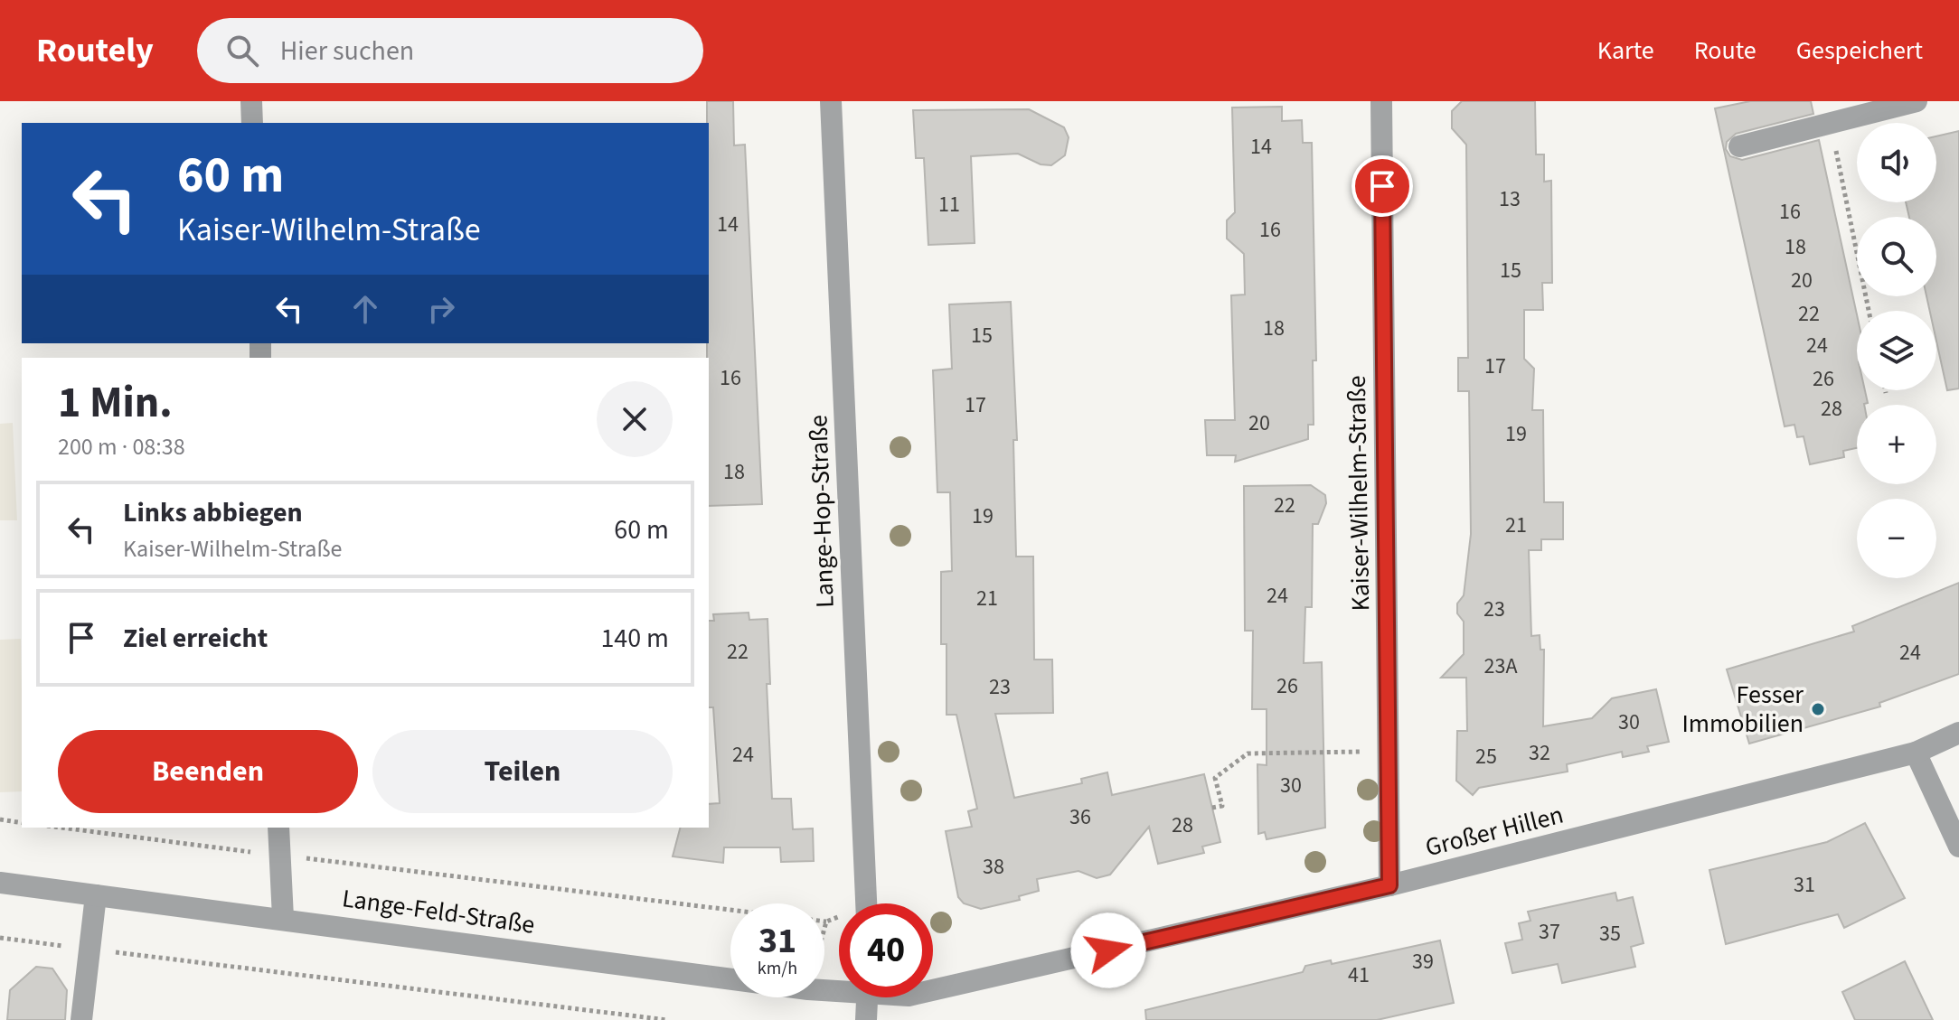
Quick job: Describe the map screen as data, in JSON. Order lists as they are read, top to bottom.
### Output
{
  "streets": {
    "street": [
      "Kaiser-Wilhelm-Straße",
      "Lange-Hop-Straße",
      "Großer Hillen",
      "Lange-Feld-Straße"
    ]
  },
  "crossings": [
    ["Kaiser-Wilhelm-Straße", "Großer Hillen"]
  ],
  "places": ["Fesser Immobilien"],
  "house_numbers": [
    "14",
    "13",
    "11",
    "16",
    "14",
    "16",
    "18",
    "15",
    "20",
    "22",
    "18",
    "15",
    "24",
    "17",
    "16",
    "26",
    "17",
    "28",
    "20",
    "19",
    "18",
    "22",
    "19",
    "21",
    "24",
    "21",
    "23",
    "22",
    "24",
    "23A",
    "26",
    "23",
    "30",
    "32",
    "24",
    "25",
    "30",
    "36",
    "28",
    "38",
    "31",
    "37",
    "35",
    "39",
    "41"
  ],
  "page": {
    "header": "Routely",
    "search": "Hier suchen",
    "nav": ["Karte", "Route", "Gespeichert"],
    "map_buttons": ["+", "−"],
    "turn": ["60 m", "Kaiser-Wilhelm-Straße"],
    "heading": ["1 Min.", "200 m · 08:38"],
    "list": [
      {
        "name": "Links abbiegen",
        "note": "Kaiser-Wilhelm-Straße",
        "value": "60 m"
      },
      {
        "name": "Ziel erreicht",
        "value": "140 m"
      }
    ],
    "buttons": ["Beenden", "Teilen"],
    "speed": "31 km/h",
    "limit": "40"
  }
}
